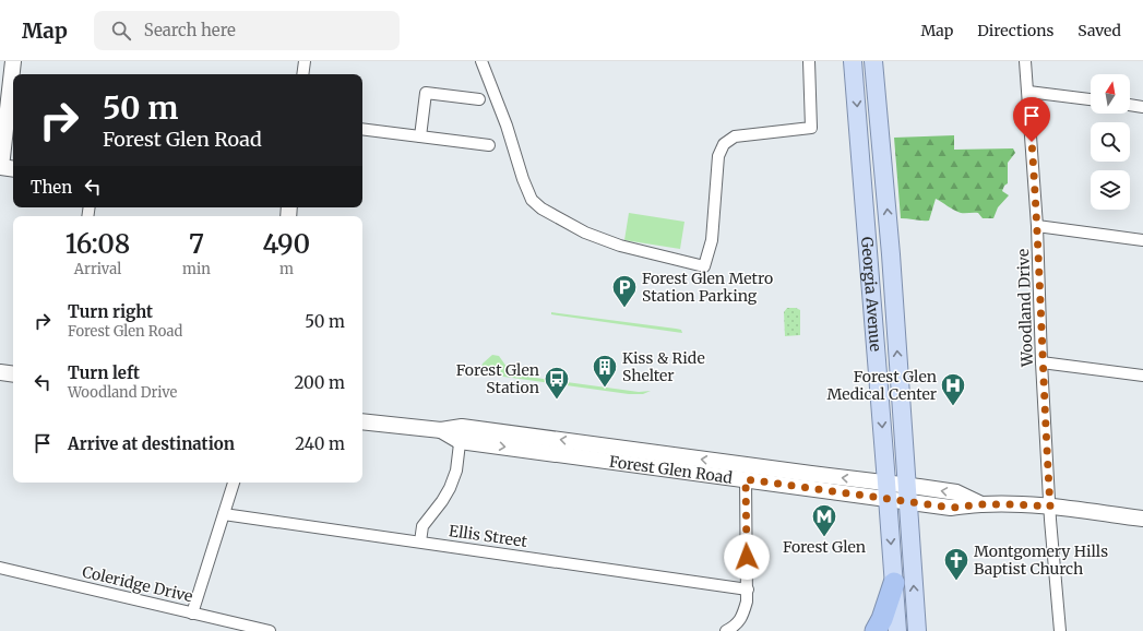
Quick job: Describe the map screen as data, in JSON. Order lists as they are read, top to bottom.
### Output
{
  "streets": {
    "main road": ["Georgia Avenue", "Forest Glen Road"],
    "street": ["Woodland Drive", "Ellis Street", "Coleridge Drive"]
  },
  "crossings": [
    ["Georgia Avenue", "Forest Glen Road"],
    ["Woodland Drive", "Forest Glen Road"]
  ],
  "places": {
    "parking": ["Forest Glen Metro Station Parking"],
    "building": ["Kiss & Ride Shelter"],
    "bus stop": ["Forest Glen Station"],
    "hospital": ["Forest Glen Medical Center"],
    "metro station": ["Forest Glen"],
    "church": ["Montgomery Hills Baptist Church"]
  },
  "north": "top",
  "page": {
    "header": "Map",
    "search": "Search here",
    "nav": ["Map", "Directions", "Saved"],
    "turn": ["50 m", "Forest Glen Road"],
    "then": "Then",
    "eta": [
      "16:08",
      "Arrival",
      "7",
      "min",
      "490",
      "m"
    ],
    "list": [
      {
        "name": "Turn right",
        "note": "Forest Glen Road",
        "value": "50 m"
      },
      {
        "name": "Turn left",
        "note": "Woodland Drive",
        "value": "200 m"
      },
      {
        "name": "Arrive at destination",
        "value": "240 m"
      }
    ]
  }
}
